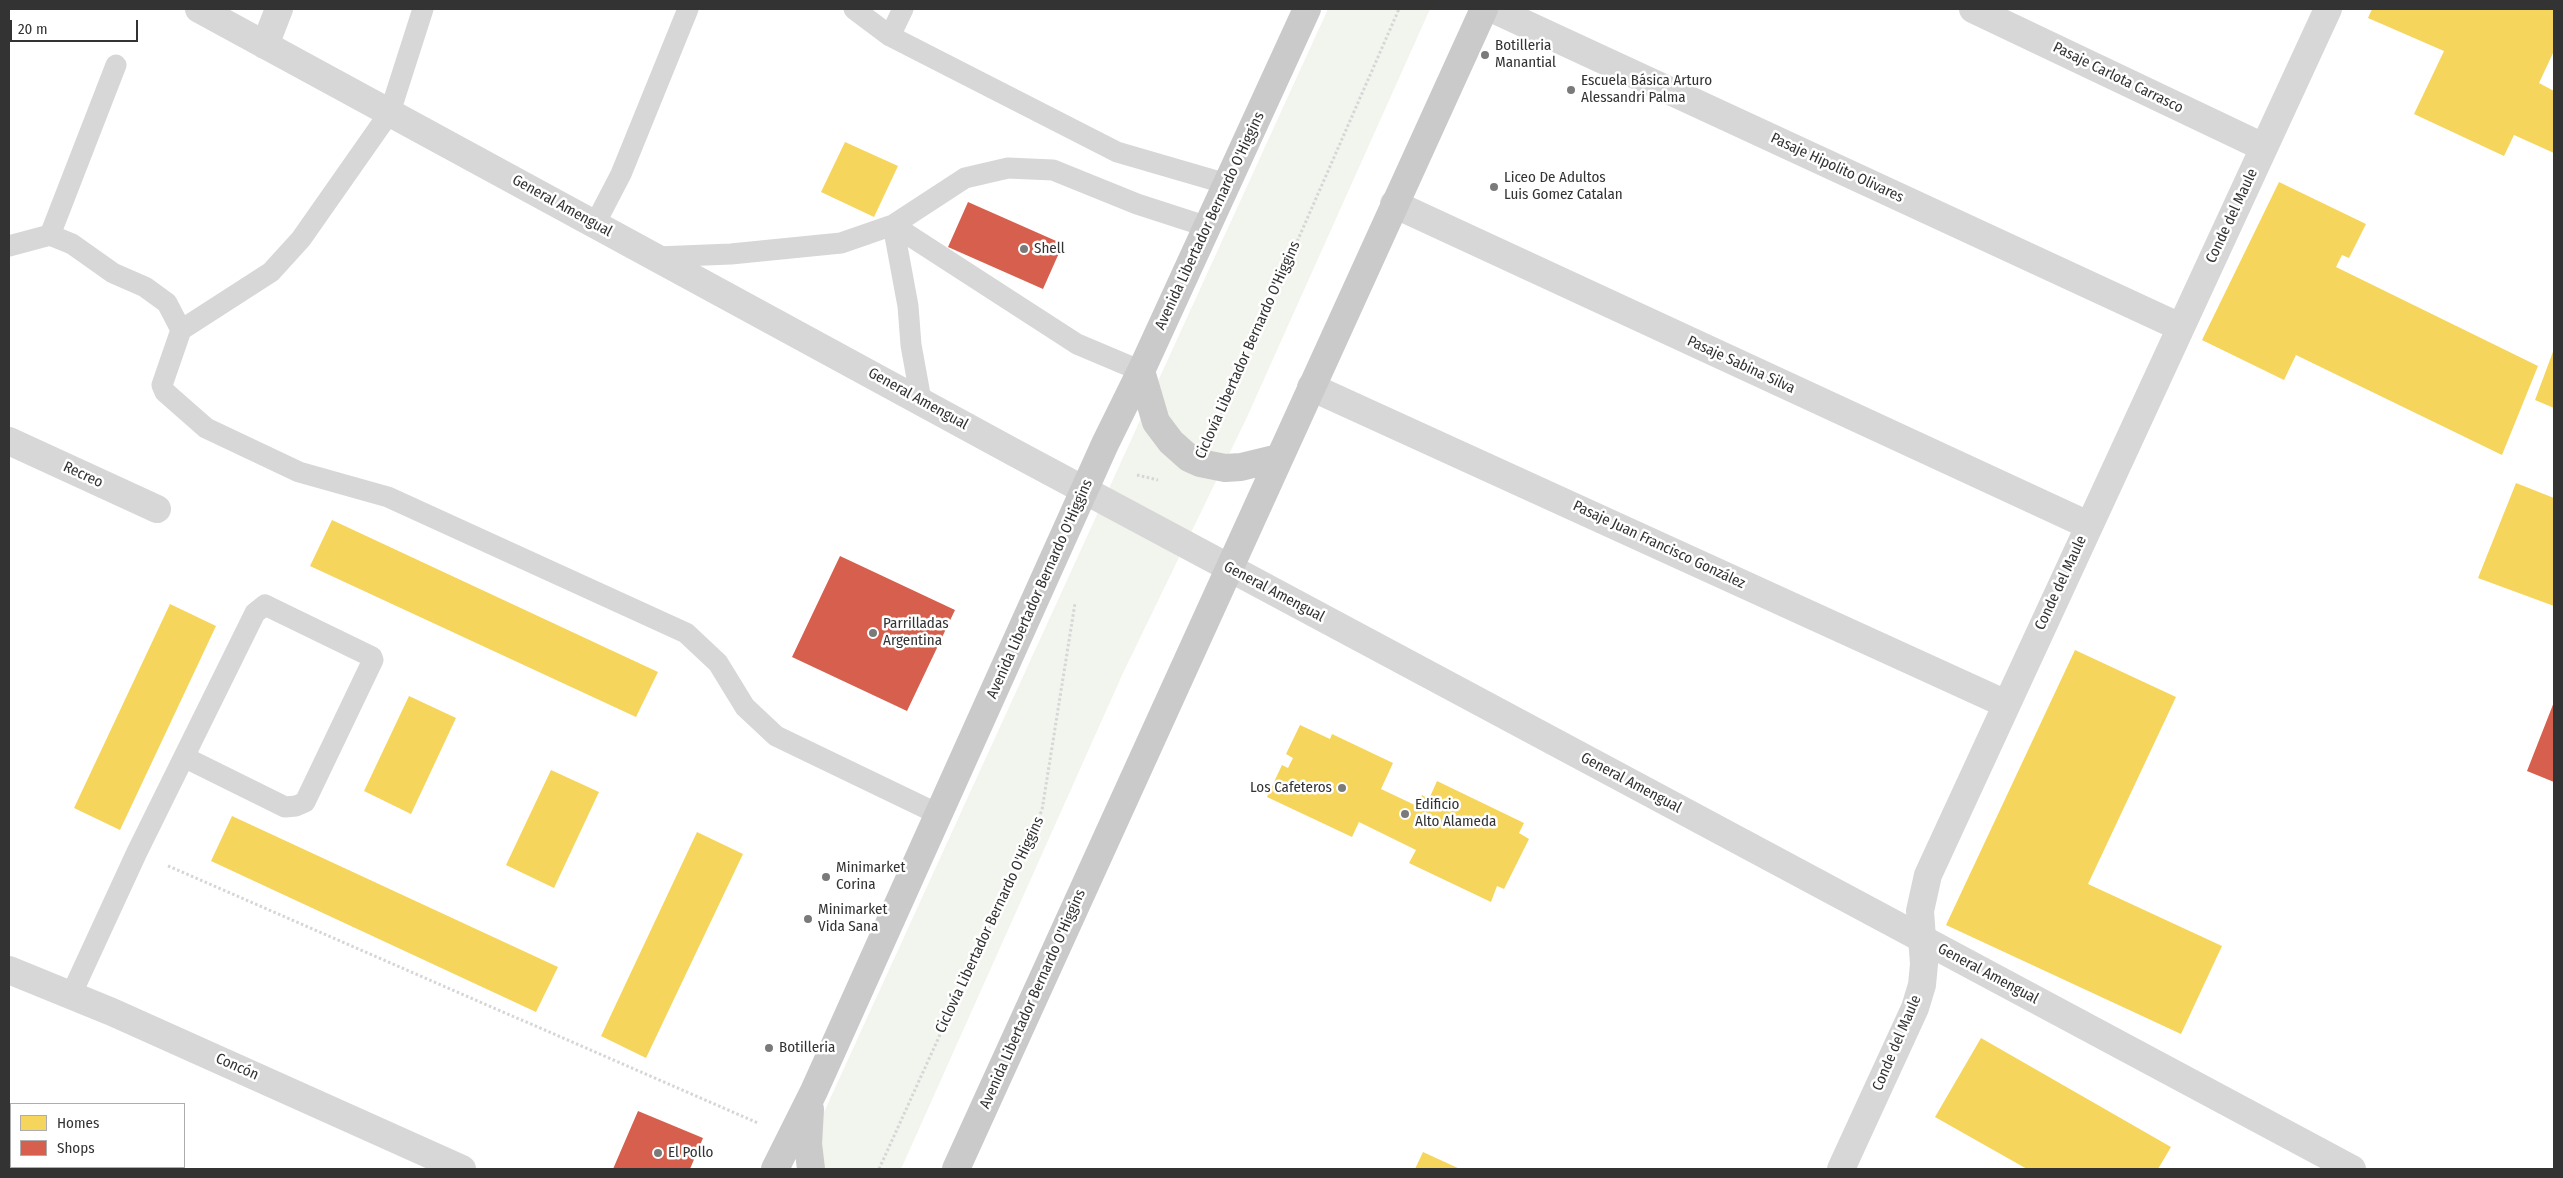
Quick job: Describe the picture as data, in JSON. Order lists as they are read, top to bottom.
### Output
{
  "streets": {
    "main road": ["Avenida Libertador Bernardo O'Higgins"],
    "street": [
      "Pasaje Carlota Carrasco",
      "Pasaje Hipolito Olivares",
      "General Amengual",
      "Conde del Maule",
      "Pasaje Sabina Silva",
      "Recreo",
      "Pasaje Juan Francisco González",
      "Concón"
    ],
    "path": ["Ciclovía Libertador Bernardo O'Higgins"]
  },
  "crossings": [
    ["Pasaje Carlota Carrasco", "Conde del Maule"],
    ["Pasaje Hipolito Olivares", "Conde del Maule"],
    ["General Amengual", "Conde del Maule"],
    ["General Amengual", "Avenida Libertador Bernardo O'Higgins"],
    ["General Amengual", "Ciclovía Libertador Bernardo O'Higgins"],
    ["Conde del Maule", "Pasaje Sabina Silva"],
    ["Conde del Maule", "Pasaje Juan Francisco González"],
    ["Avenida Libertador Bernardo O'Higgins", "Pasaje Sabina Silva"],
    ["Avenida Libertador Bernardo O'Higgins", "Pasaje Juan Francisco González"]
  ],
  "places": [
    "Botilleria Manantial",
    "Escuela Básica Arturo Alessandri Palma",
    "Liceo De Adultos Luis Gomez Catalan",
    "Shell",
    "Parrilladas Argentina",
    "Los Cafeteros",
    "Edificio Alto Alameda",
    "Minimarket Corina",
    "Minimarket Vida Sana",
    "Botilleria",
    "El Pollo"
  ],
  "legend": ["Homes", "Shops"],
  "scale_bar": "20 m"
}
